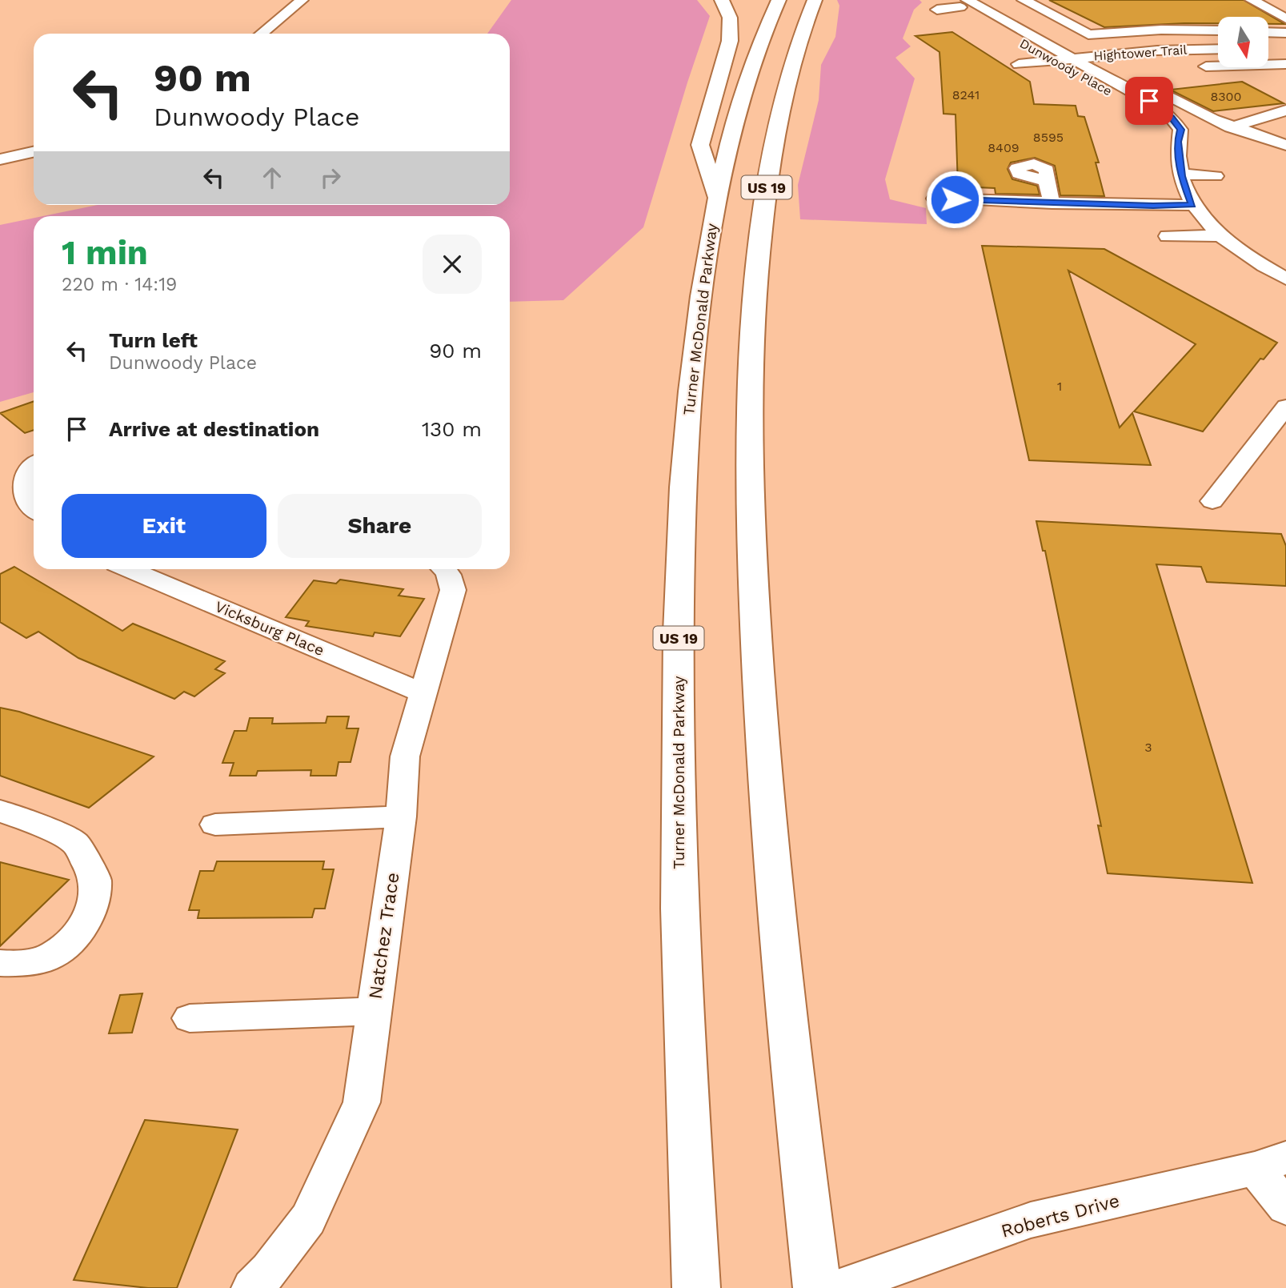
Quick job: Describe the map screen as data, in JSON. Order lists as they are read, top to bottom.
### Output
{
  "streets": {
    "highway": ["US 19", "Turner McDonald Parkway"],
    "street": [
      "Hightower Trail",
      "Dunwoody Place",
      "Vicksburg Place",
      "Natchez Trace",
      "Roberts Drive"
    ]
  },
  "crossings": [
    ["Hightower Trail", "Dunwoody Place"],
    ["Vicksburg Place", "Natchez Trace"]
  ],
  "house_numbers": [
    "8241",
    "8300",
    "8595",
    "8409",
    "1",
    "3"
  ],
  "north": "bottom",
  "page": {
    "turn": ["90 m", "Dunwoody Place"],
    "heading": ["1 min", "220 m · 14:19"],
    "list": [
      {
        "name": "Turn left",
        "note": "Dunwoody Place",
        "value": "90 m"
      },
      {
        "name": "Arrive at destination",
        "value": "130 m"
      }
    ],
    "buttons": ["Exit", "Share"]
  }
}
